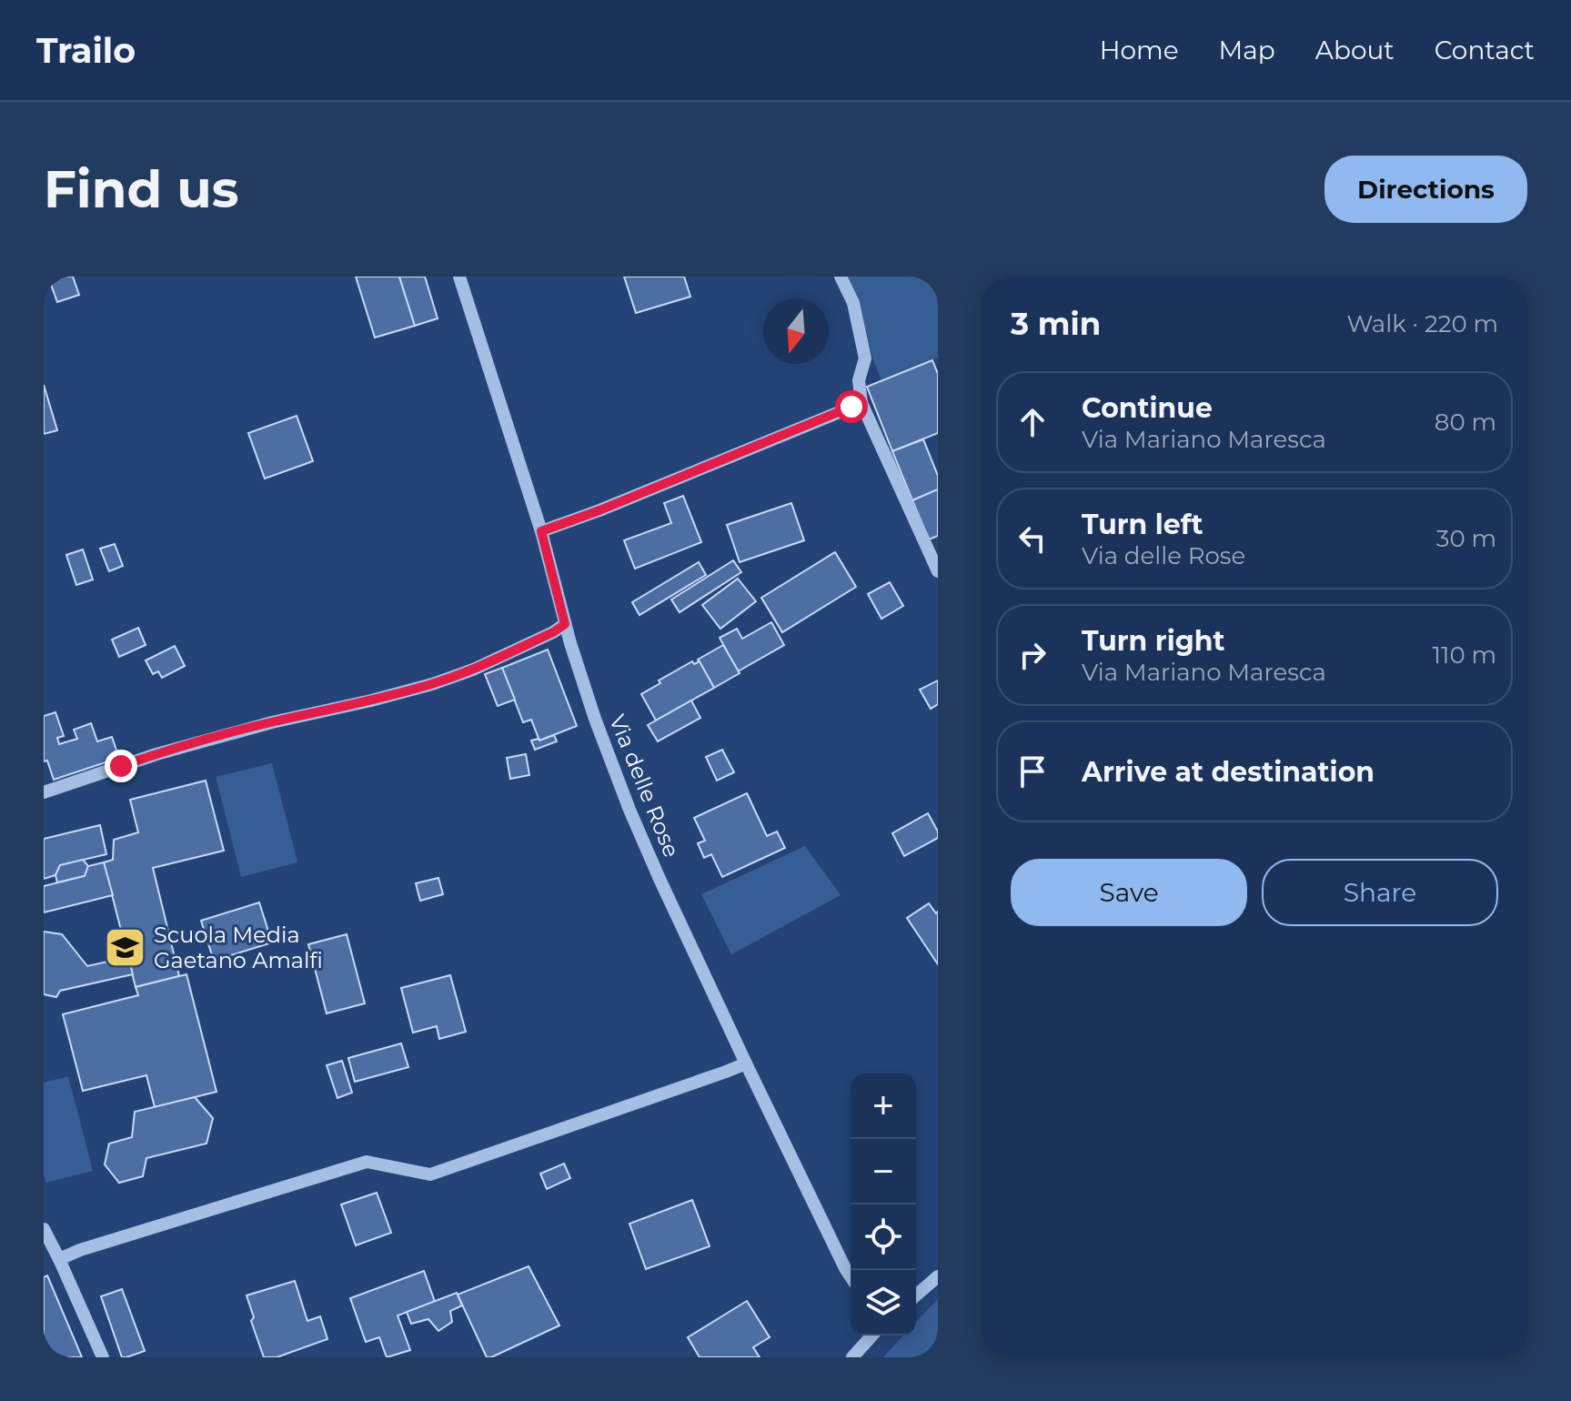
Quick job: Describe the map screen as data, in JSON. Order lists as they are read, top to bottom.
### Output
{
  "streets": {
    "street": ["Via delle Rose"]
  },
  "places": {
    "school or university": ["Scuola Media Gaetano Amalfi"]
  },
  "north": "bottom",
  "page": {
    "header": "Trailo",
    "nav": [
      "Home",
      "Map",
      "About",
      "Contact"
    ],
    "buttons": [
      "Directions",
      ["Save", "Share"]
    ],
    "title": "Find us",
    "heading": ["3 min", "Walk · 220 m"],
    "list": [
      ["Continue", "Via Mariano Maresca", "80 m"],
      ["Turn left", "Via delle Rose", "30 m"],
      ["Turn right", "Via Mariano Maresca", "110 m"],
      "Arrive at destination"
    ],
    "map_buttons": ["+", "−"]
  }
}
